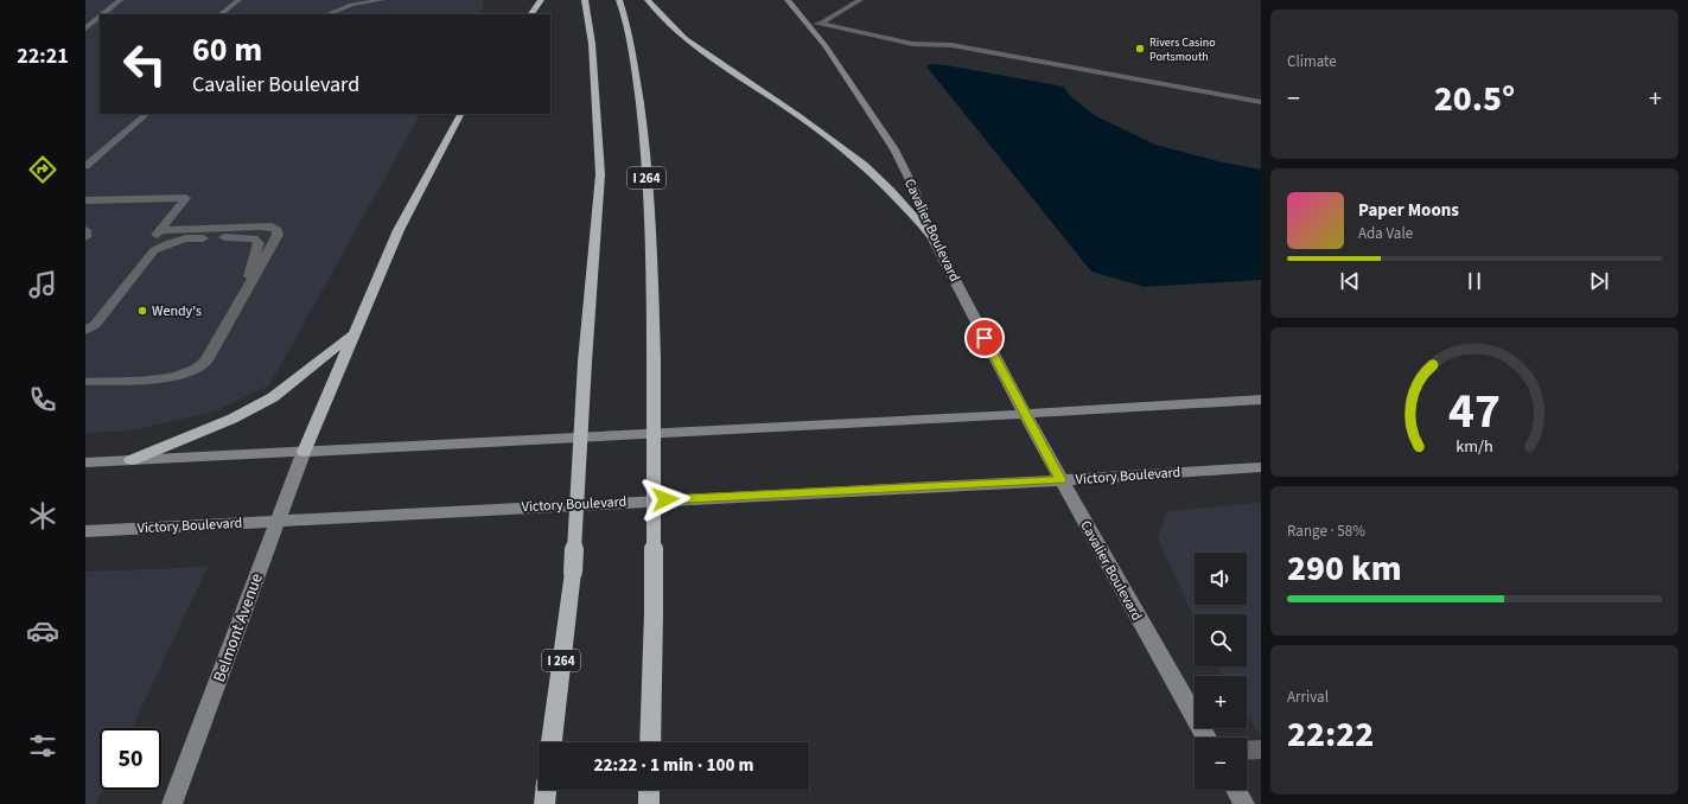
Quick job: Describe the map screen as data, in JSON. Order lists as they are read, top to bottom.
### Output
{
  "streets": {
    "highway": ["I 264"],
    "main road": ["Cavalier Boulevard", "Victory Boulevard", "Belmont Avenue"]
  },
  "crossings": [
    ["Cavalier Boulevard", "Victory Boulevard"],
    ["Victory Boulevard", "Belmont Avenue"]
  ],
  "places": ["Rivers Casino Portsmouth", "Wendy's"],
  "page": {
    "tabs": "22:21",
    "tile": [
      "Climate",
      ["Range · 58%", "290 km"],
      ["Arrival", "22:22"]
    ],
    "turn": ["60 m", "Cavalier Boulevard"],
    "heat": ["−", "20.5°", "+"],
    "song": ["Paper Moons", "Ada Vale"],
    "map_buttons": ["+", "−"],
    "limit": "50",
    "trip": "22:22 · 1 min · 100 m",
    "gauge": ["47", "km/h"]
  }
}
